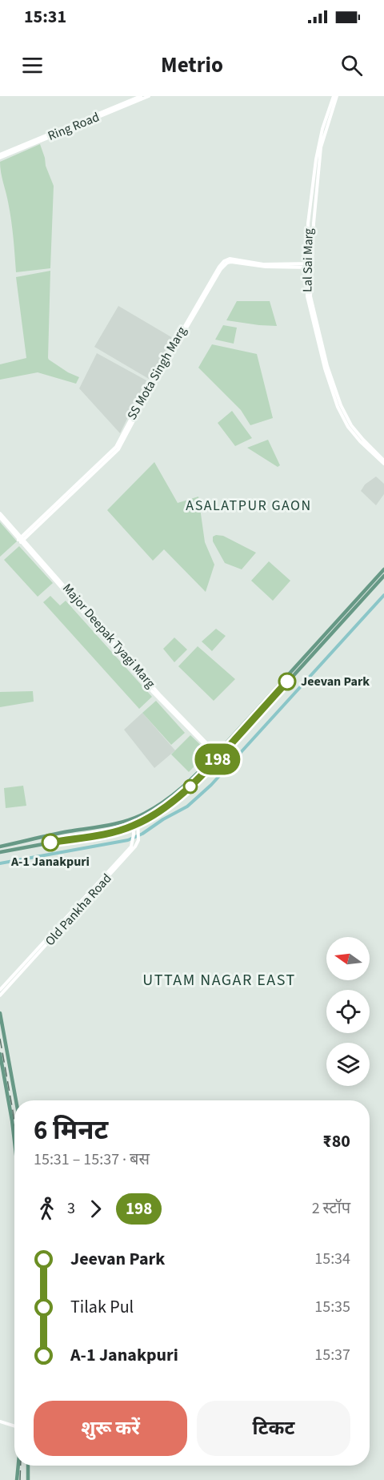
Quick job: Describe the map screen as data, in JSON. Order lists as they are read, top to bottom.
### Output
{
  "streets": {
    "street": [
      "Ring Road",
      "Lal Sai Marg",
      "SS Mota Singh Marg",
      "Major Deepak Tyagi Marg",
      "Old Pankha Road"
    ]
  },
  "crossings": [
    ["Lal Sai Marg", "SS Mota Singh Marg"],
    ["SS Mota Singh Marg", "Major Deepak Tyagi Marg"]
  ],
  "districts": ["ASALATPUR GAON", "UTTAM NAGAR EAST"],
  "places": ["Jeevan Park", "A-1 Janakpuri"],
  "lines": ["bus line 198"],
  "north": "left",
  "page": {
    "status": "15:31",
    "header": "Metrio",
    "on_map": "198",
    "heading": ["6 मिनट", "15:31 – 15:37 · बस", "₹80"],
    "legs": ["3", "198", "2 स्टॉप"],
    "list": [
      {
        "name": "Jeevan Park",
        "value": "15:34"
      },
      {
        "name": "Tilak Pul",
        "value": "15:35"
      },
      {
        "name": "A-1 Janakpuri",
        "value": "15:37"
      }
    ],
    "buttons": ["शुरू करें", "टिकट"]
  }
}
